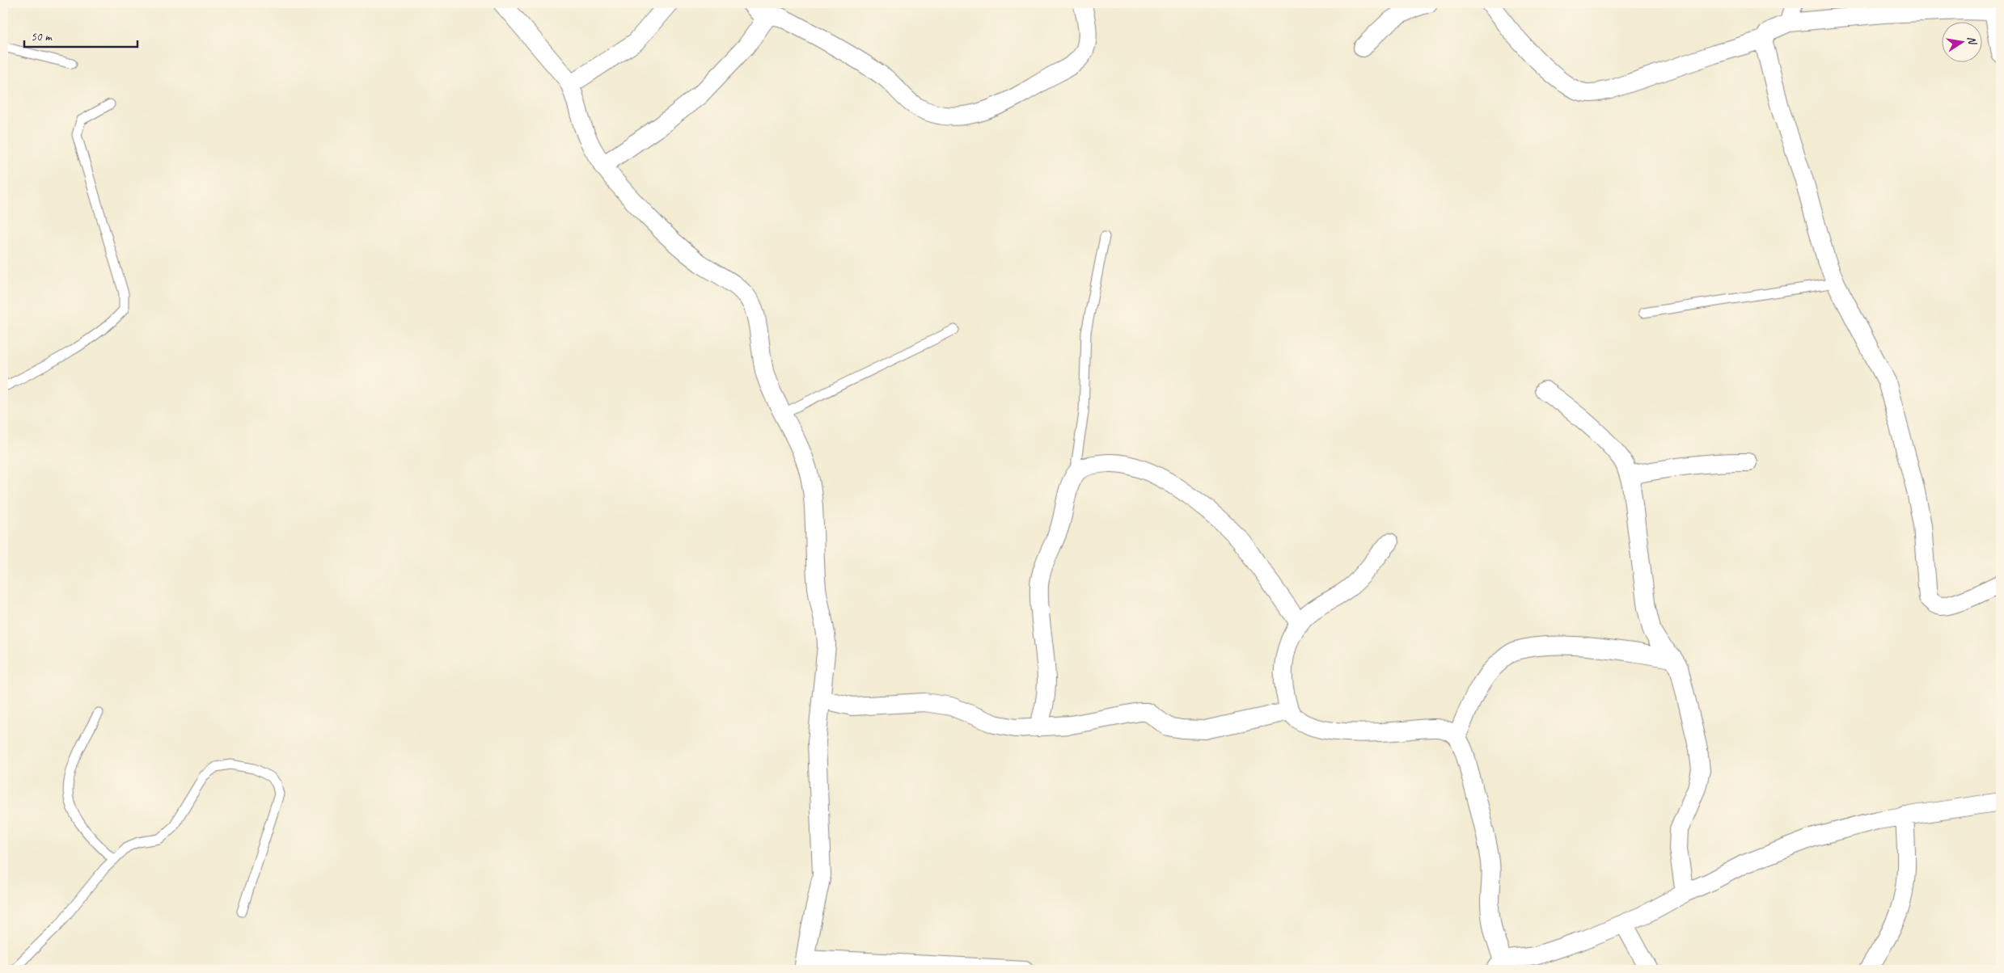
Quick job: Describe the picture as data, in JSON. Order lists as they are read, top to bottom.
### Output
{
  "scale_bar": "50 m",
  "north": "right"
}
